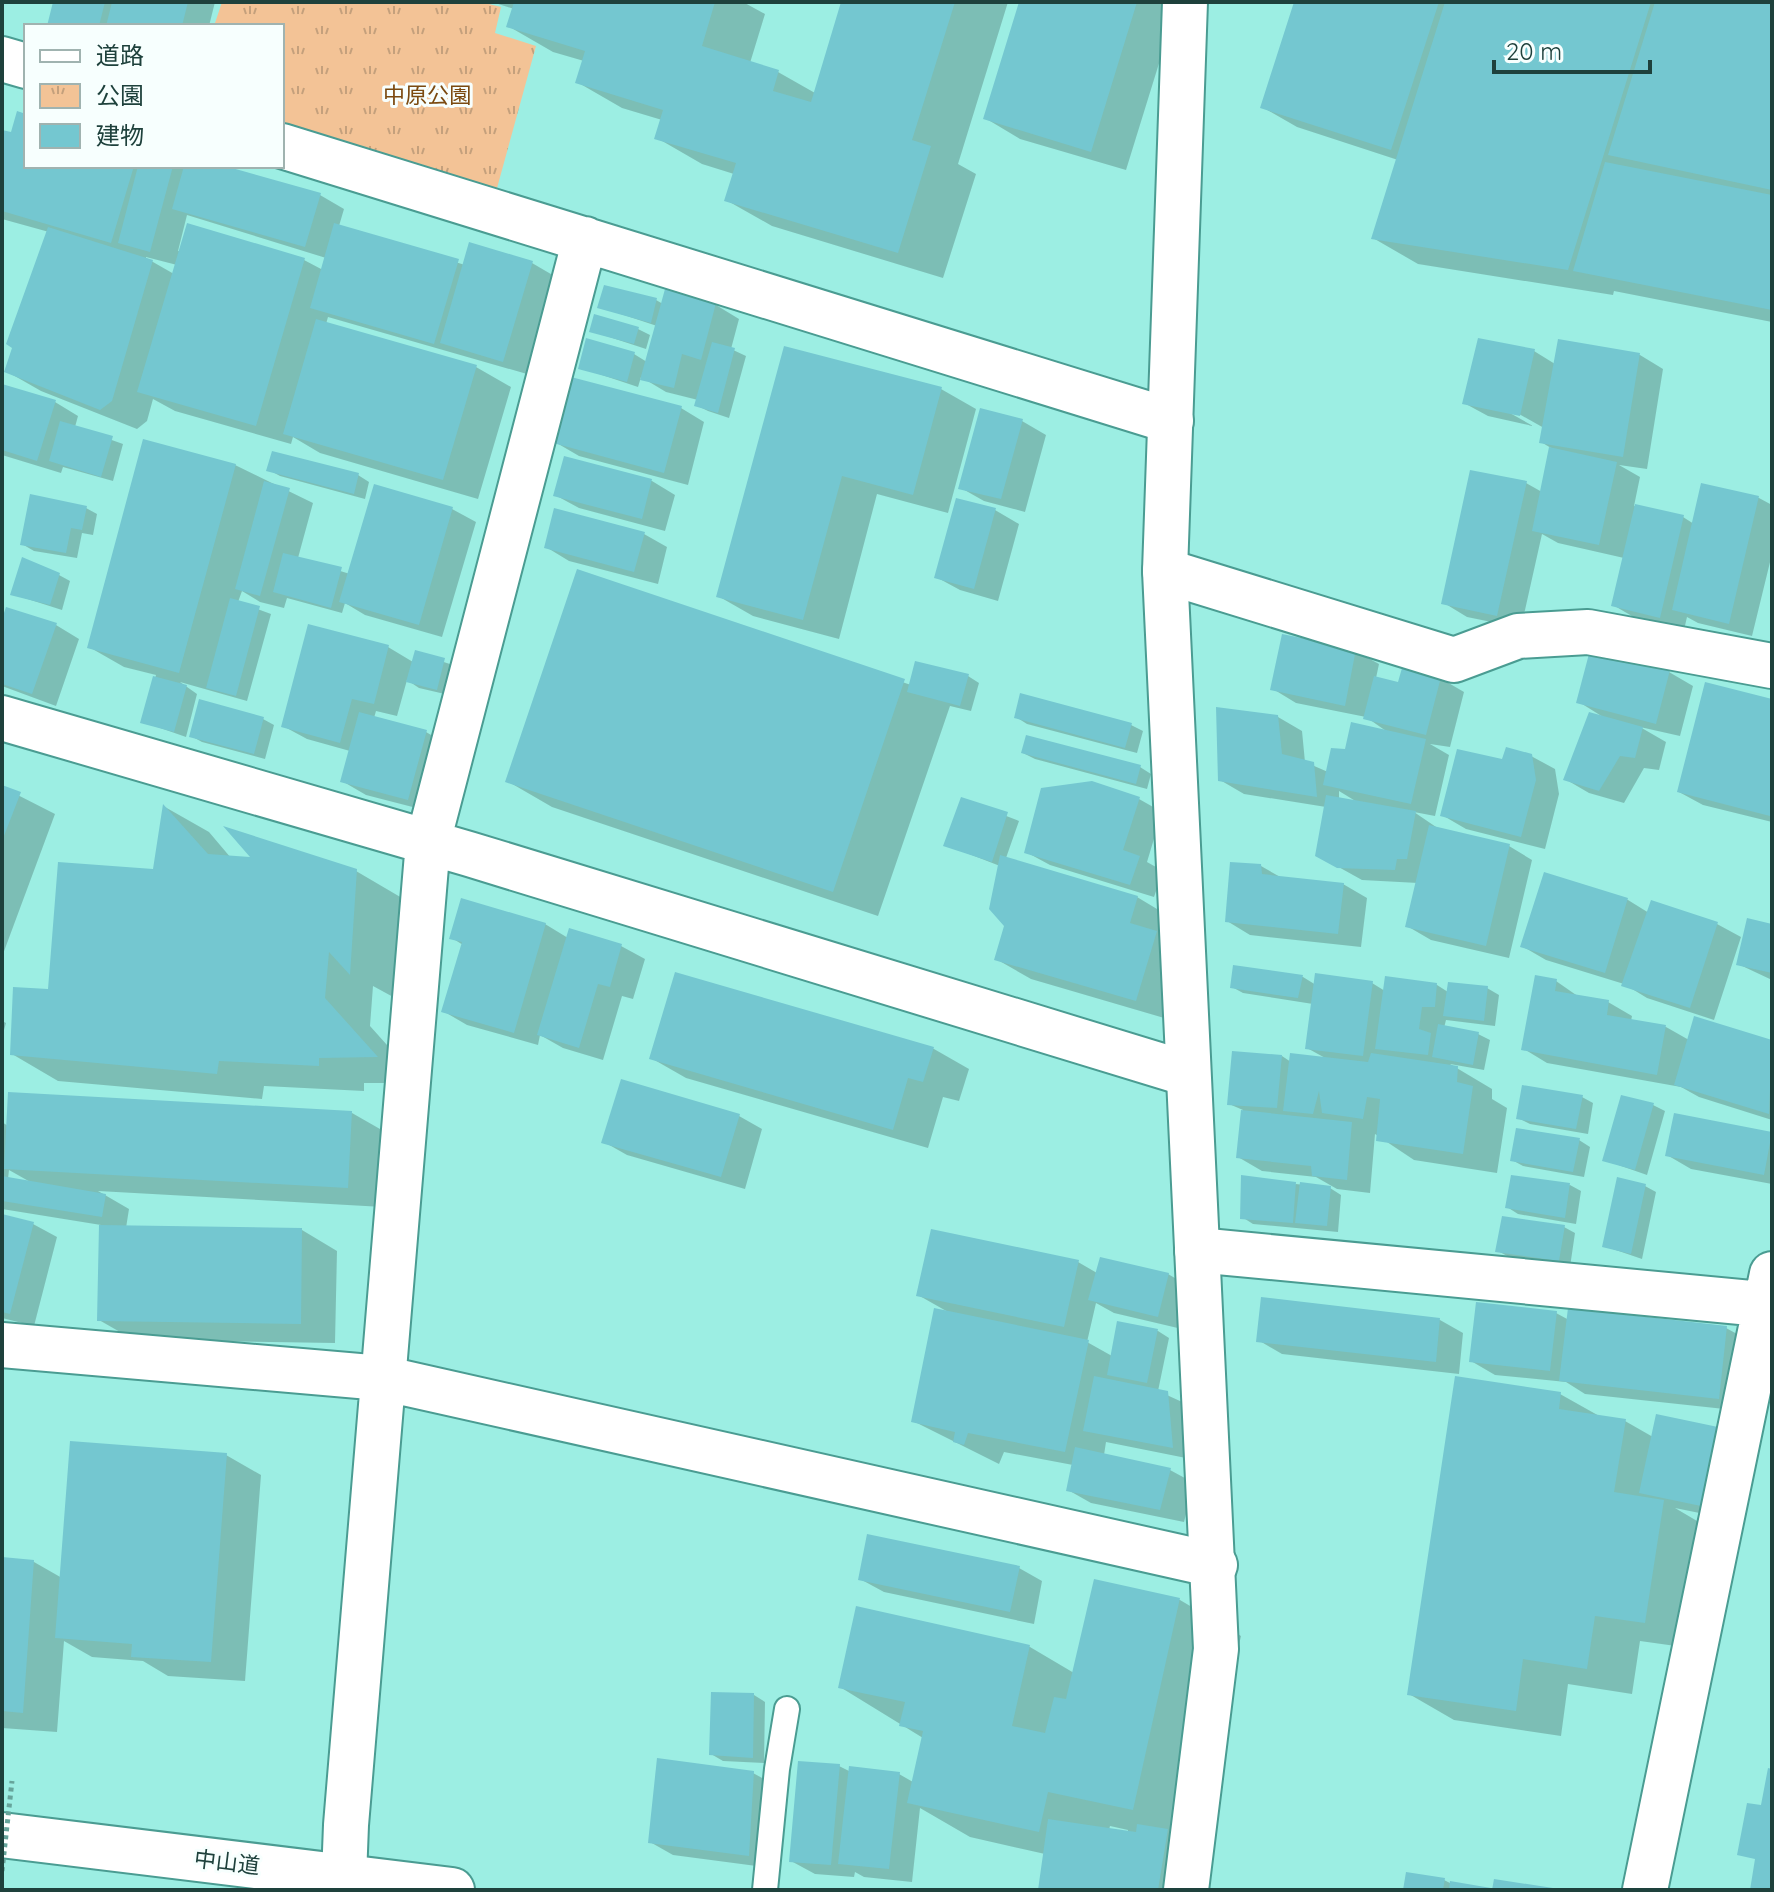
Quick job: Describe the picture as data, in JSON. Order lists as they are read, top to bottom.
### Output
{
  "streets": {
    "main road": ["中山道"]
  },
  "parks": ["中原公園"],
  "legend": ["道路", "公園", "建物"],
  "scale_bar": "20 m"
}
